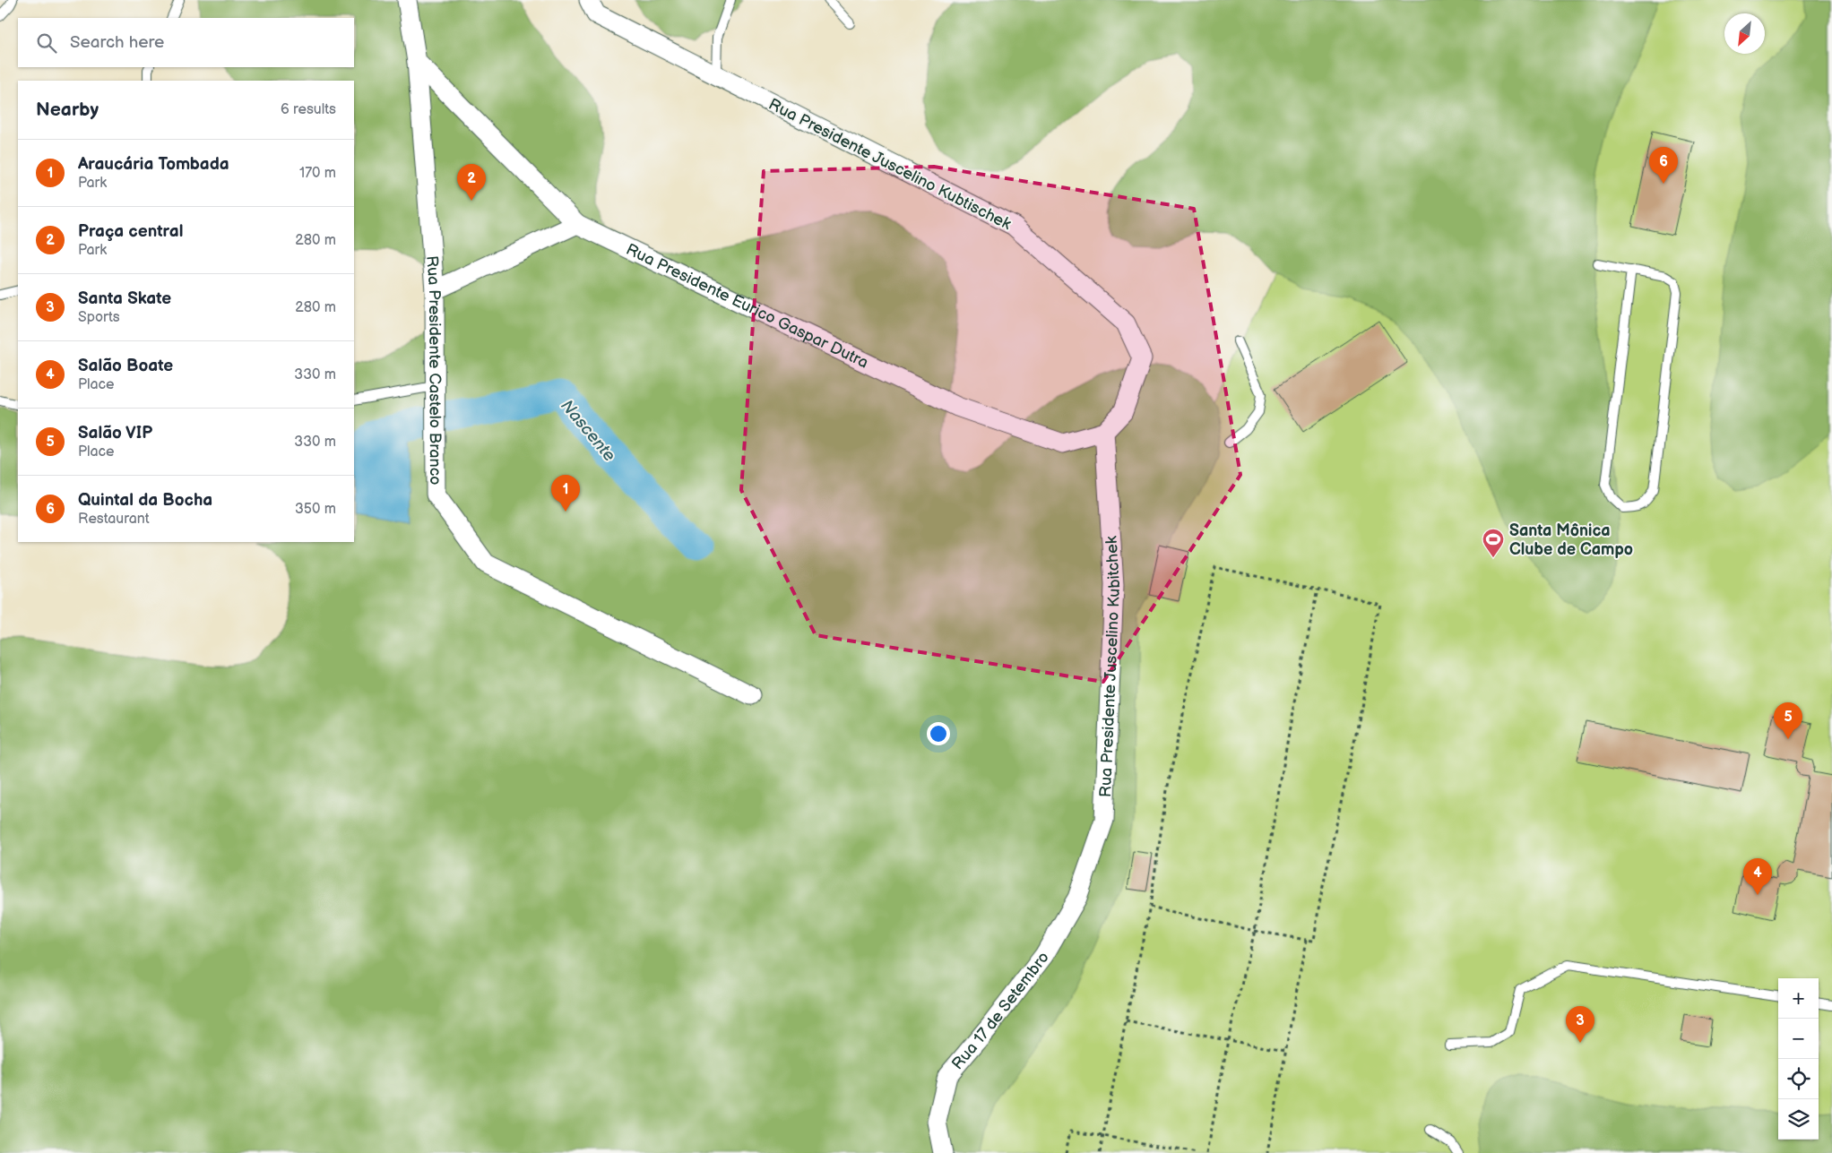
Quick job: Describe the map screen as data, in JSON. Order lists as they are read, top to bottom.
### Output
{
  "streets": {
    "street": [
      "Rua Presidente Juscelino Kubtischek",
      "Rua Presidente Eurico Gaspar Dutra",
      "Rua Presidente Castelo Branco",
      "Rua Presidente Juscelino Kubitchek",
      "Rua 17 de Setembro"
    ]
  },
  "crossings": [
    ["Rua Presidente Juscelino Kubtischek", "Rua Presidente Eurico Gaspar Dutra"],
    ["Rua Presidente Juscelino Kubtischek", "Rua Presidente Juscelino Kubitchek"],
    ["Rua Presidente Eurico Gaspar Dutra", "Rua Presidente Castelo Branco"],
    ["Rua Presidente Juscelino Kubitchek", "Rua 17 de Setembro"]
  ],
  "water": ["Nascente"],
  "places": {
    "sports": ["Santa Mônica Clube de Campo"]
  },
  "north": "bottom left",
  "page": {
    "search": "Search here",
    "heading": ["Nearby", "6 results"],
    "list": [
      {
        "mark": "1",
        "name": "Araucária Tombada",
        "note": "Park",
        "value": "170 m"
      },
      {
        "mark": "2",
        "name": "Praça central",
        "note": "Park",
        "value": "280 m"
      },
      {
        "mark": "3",
        "name": "Santa Skate",
        "note": "Sports",
        "value": "280 m"
      },
      {
        "mark": "4",
        "name": "Salão Boate",
        "note": "Place",
        "value": "330 m"
      },
      {
        "mark": "5",
        "name": "Salão VIP",
        "note": "Place",
        "value": "330 m"
      },
      {
        "mark": "6",
        "name": "Quintal da Bocha",
        "note": "Restaurant",
        "value": "350 m"
      }
    ],
    "pins": [
      "6",
      "2",
      "1",
      "5",
      "4",
      "3"
    ],
    "map_buttons": ["+", "−"]
  }
}
